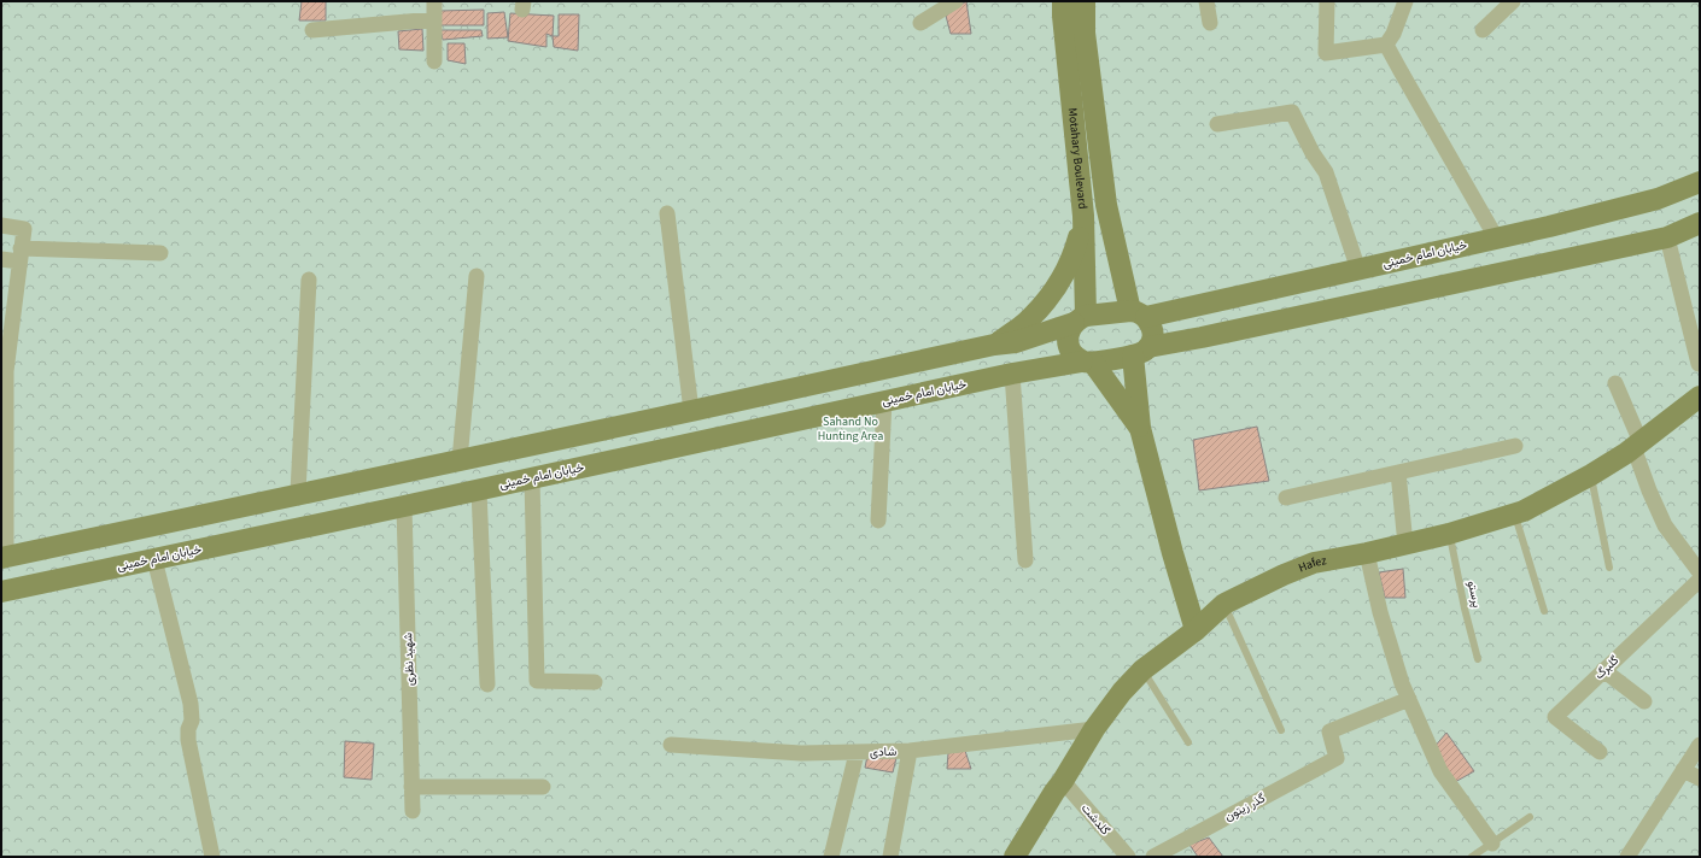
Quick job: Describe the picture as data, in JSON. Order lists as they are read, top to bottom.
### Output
{
  "streets": {
    "main road": ["Motahary Boulevard", "خیابان امام خمینی", "Hafez"],
    "street": [
      "شهید نظری",
      "گلبرگ",
      "شادی",
      "گذر زیتون",
      "گلدشت"
    ],
    "lane": ["پرستو"]
  },
  "crossings": [
    ["Motahary Boulevard", "خیابان امام خمینی"],
    ["خیابان امام خمینی", "شهید نظری"],
    ["Hafez", "پرستو"],
    ["Hafez", "شادی"],
    ["Hafez", "گلدشت"]
  ],
  "parks": ["Sahand No Hunting Area"]
}
